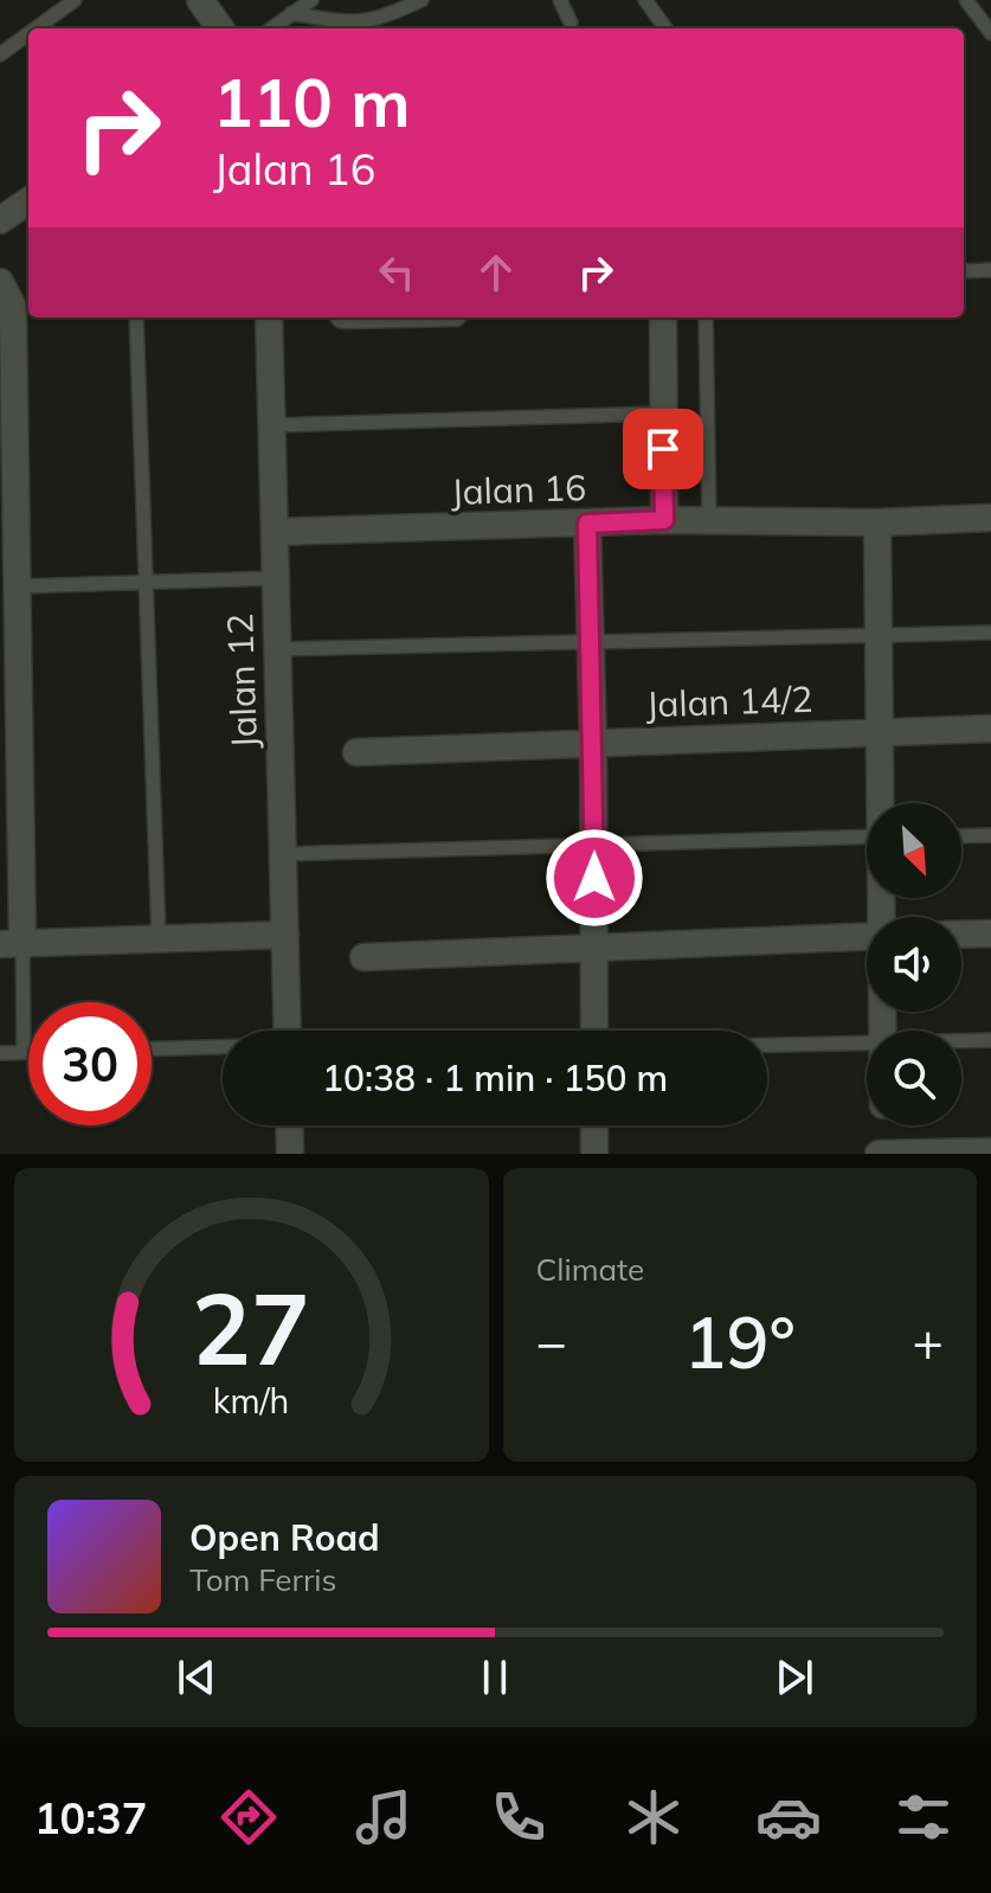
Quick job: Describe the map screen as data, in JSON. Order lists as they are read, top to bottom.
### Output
{
  "streets": {
    "street": ["Jalan 16", "Jalan 12", "Jalan 14/2"]
  },
  "crossings": [
    ["Jalan 16", "Jalan 12"]
  ],
  "north": "bottom right",
  "page": {
    "turn": ["110 m", "Jalan 16"],
    "limit": "30",
    "trip": "10:38 · 1 min · 150 m",
    "tile": "Climate",
    "heat": ["−", "19°", "+"],
    "song": ["Open Road", "Tom Ferris"],
    "tabs": "10:37",
    "gauge": ["27", "km/h"]
  }
}
